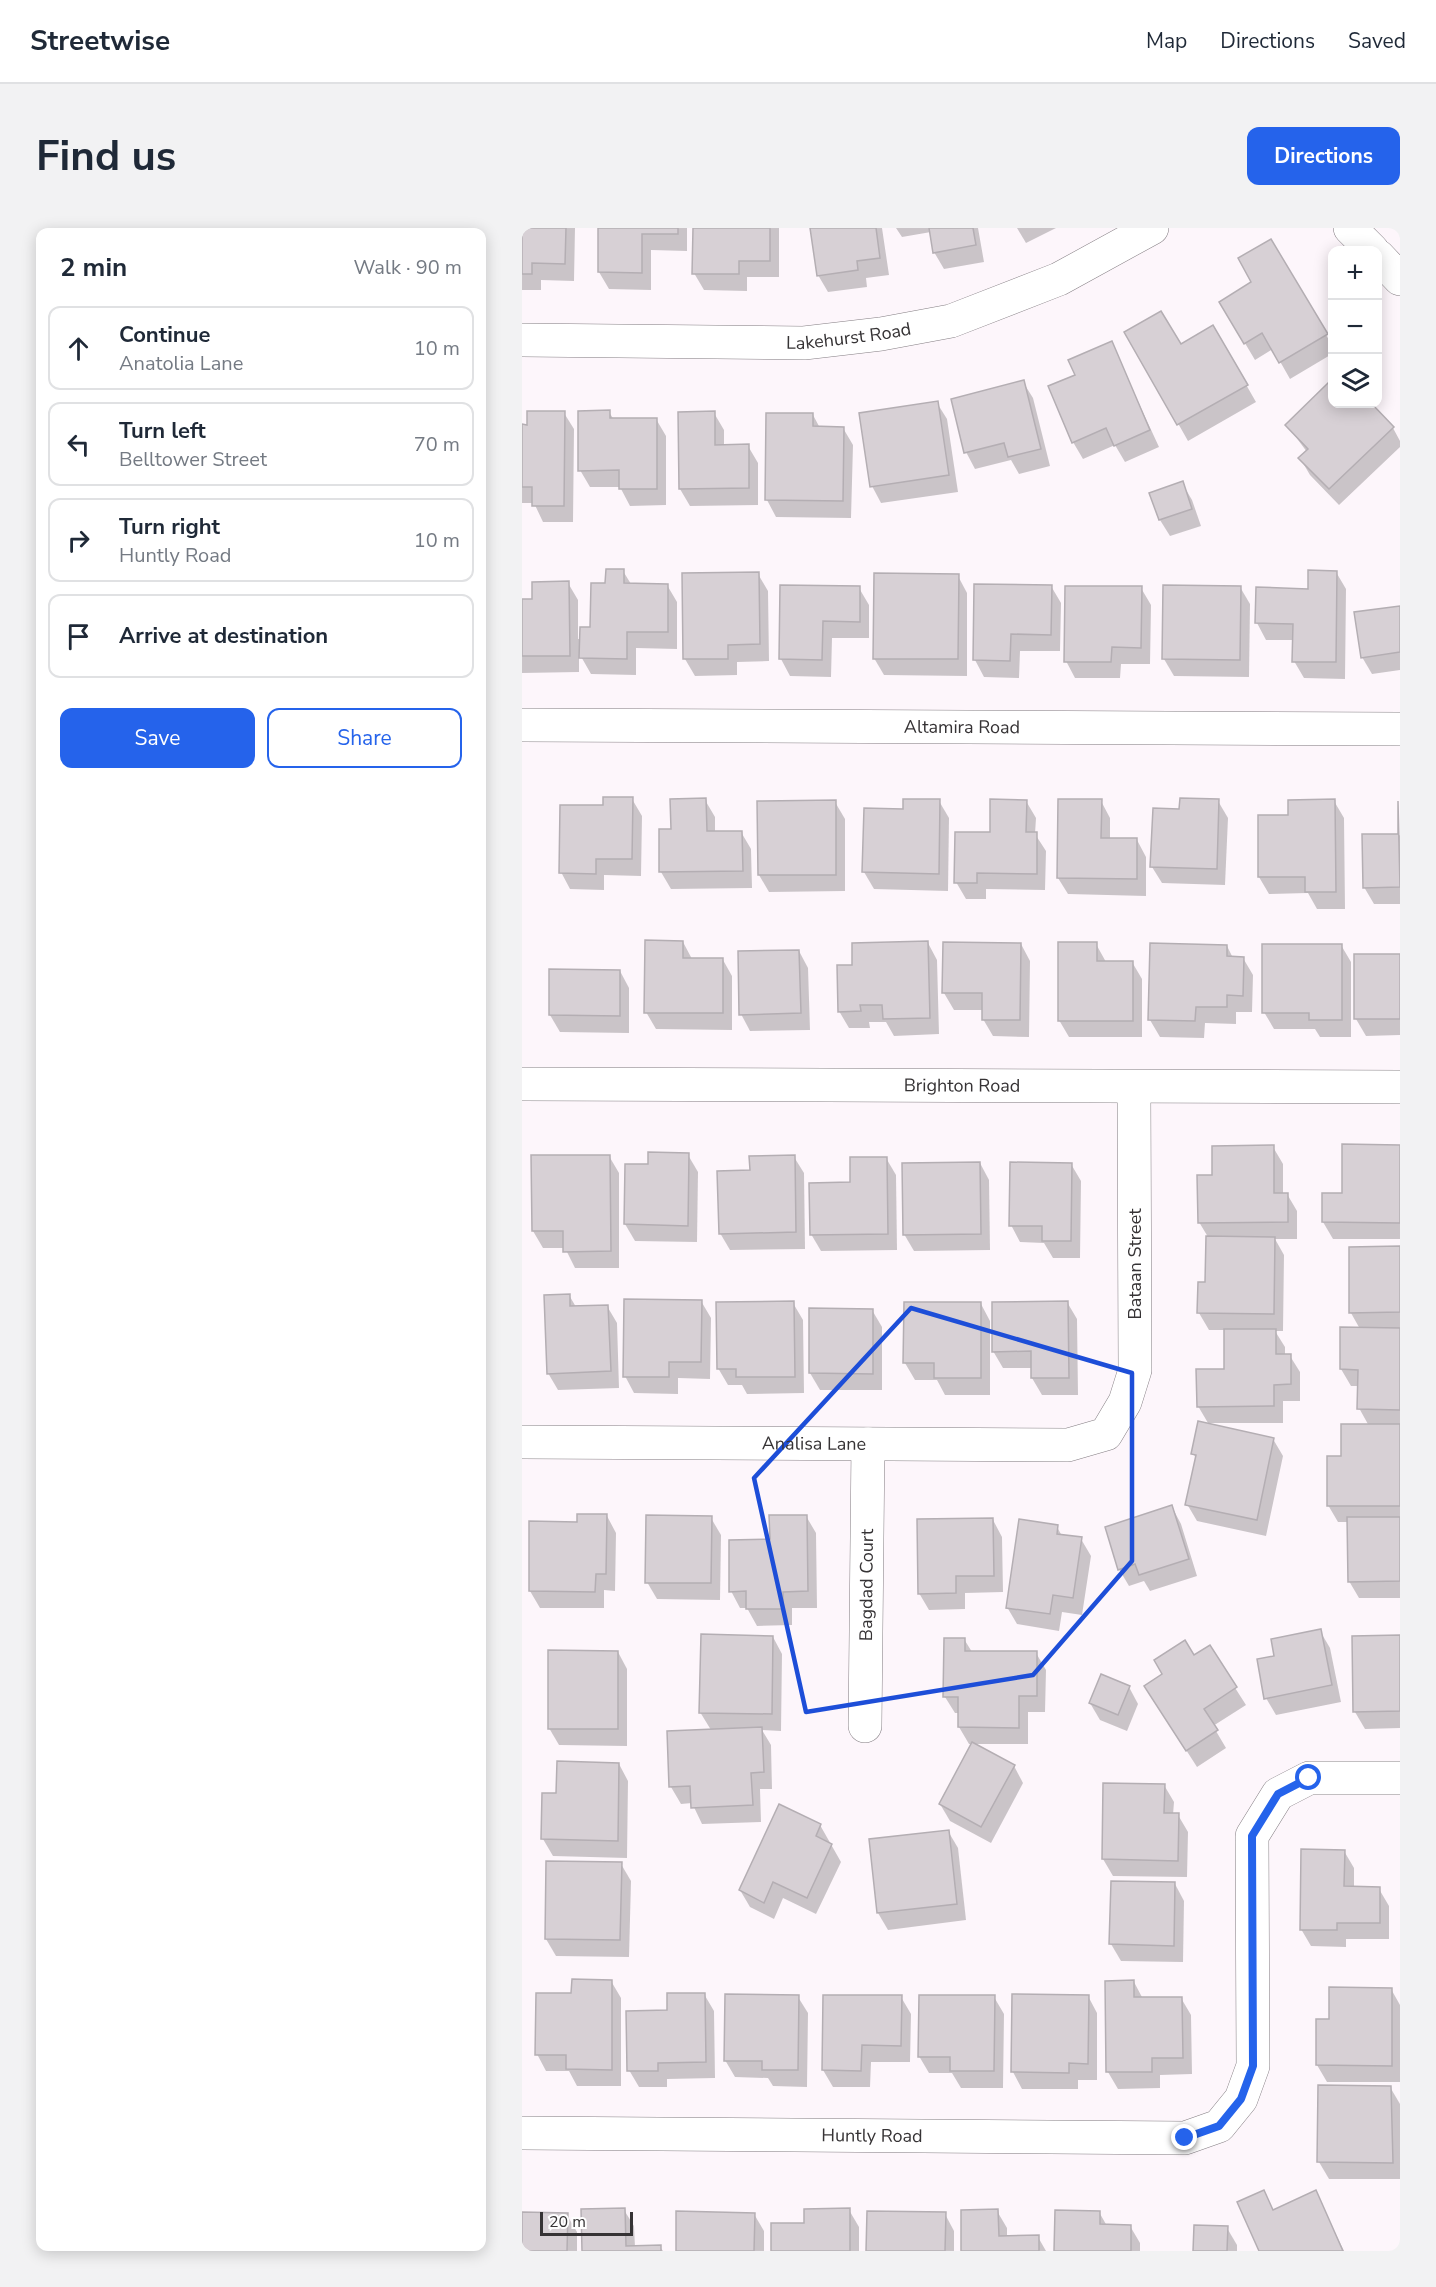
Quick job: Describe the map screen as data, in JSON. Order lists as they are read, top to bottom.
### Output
{
  "streets": {
    "street": [
      "Lakehurst Road",
      "Altamira Road",
      "Brighton Road",
      "Bataan Street",
      "Analisa Lane",
      "Bagdad Court",
      "Huntly Road"
    ]
  },
  "crossings": [
    ["Brighton Road", "Bataan Street"],
    ["Bataan Street", "Analisa Lane"],
    ["Analisa Lane", "Bagdad Court"]
  ],
  "scale_bar": "20 m",
  "page": {
    "header": "Streetwise",
    "nav": ["Map", "Directions", "Saved"],
    "buttons": [
      "Directions",
      ["Save", "Share"]
    ],
    "title": "Find us",
    "heading": ["2 min", "Walk · 90 m"],
    "map_buttons": ["+", "−"],
    "list": [
      ["Continue", "Anatolia Lane", "10 m"],
      ["Turn left", "Belltower Street", "70 m"],
      ["Turn right", "Huntly Road", "10 m"],
      "Arrive at destination"
    ],
    "scale": "20 m"
  }
}
